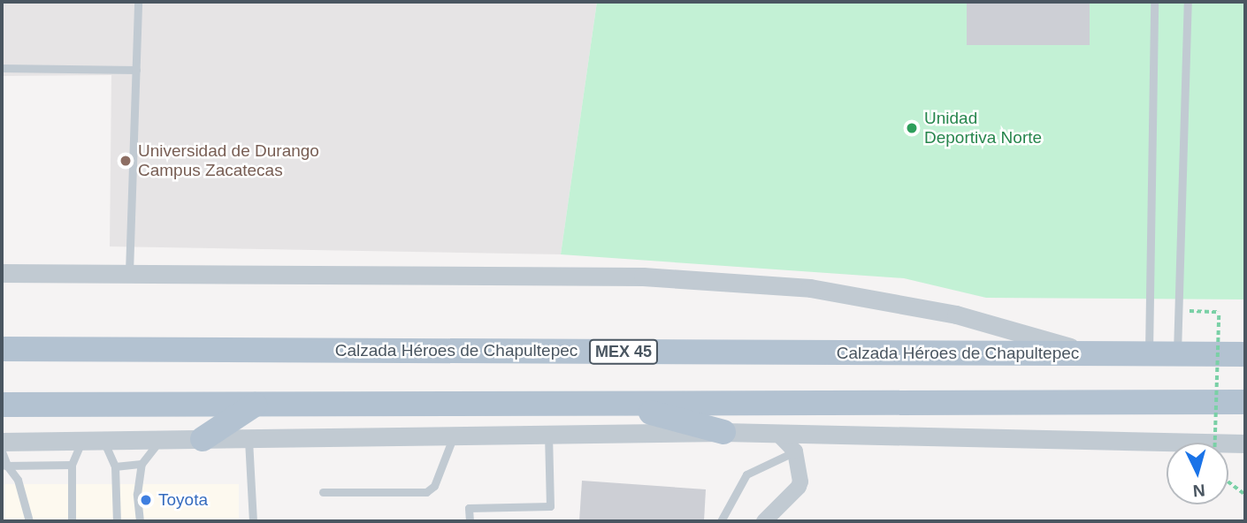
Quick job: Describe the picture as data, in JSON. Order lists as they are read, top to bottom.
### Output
{
  "streets": {
    "main road": ["Calzada Héroes de Chapultepec", "MEX 45"]
  },
  "places": ["Unidad Deportiva Norte", "Universidad de Durango Campus Zacatecas", "Toyota"],
  "north": "bottom"
}
